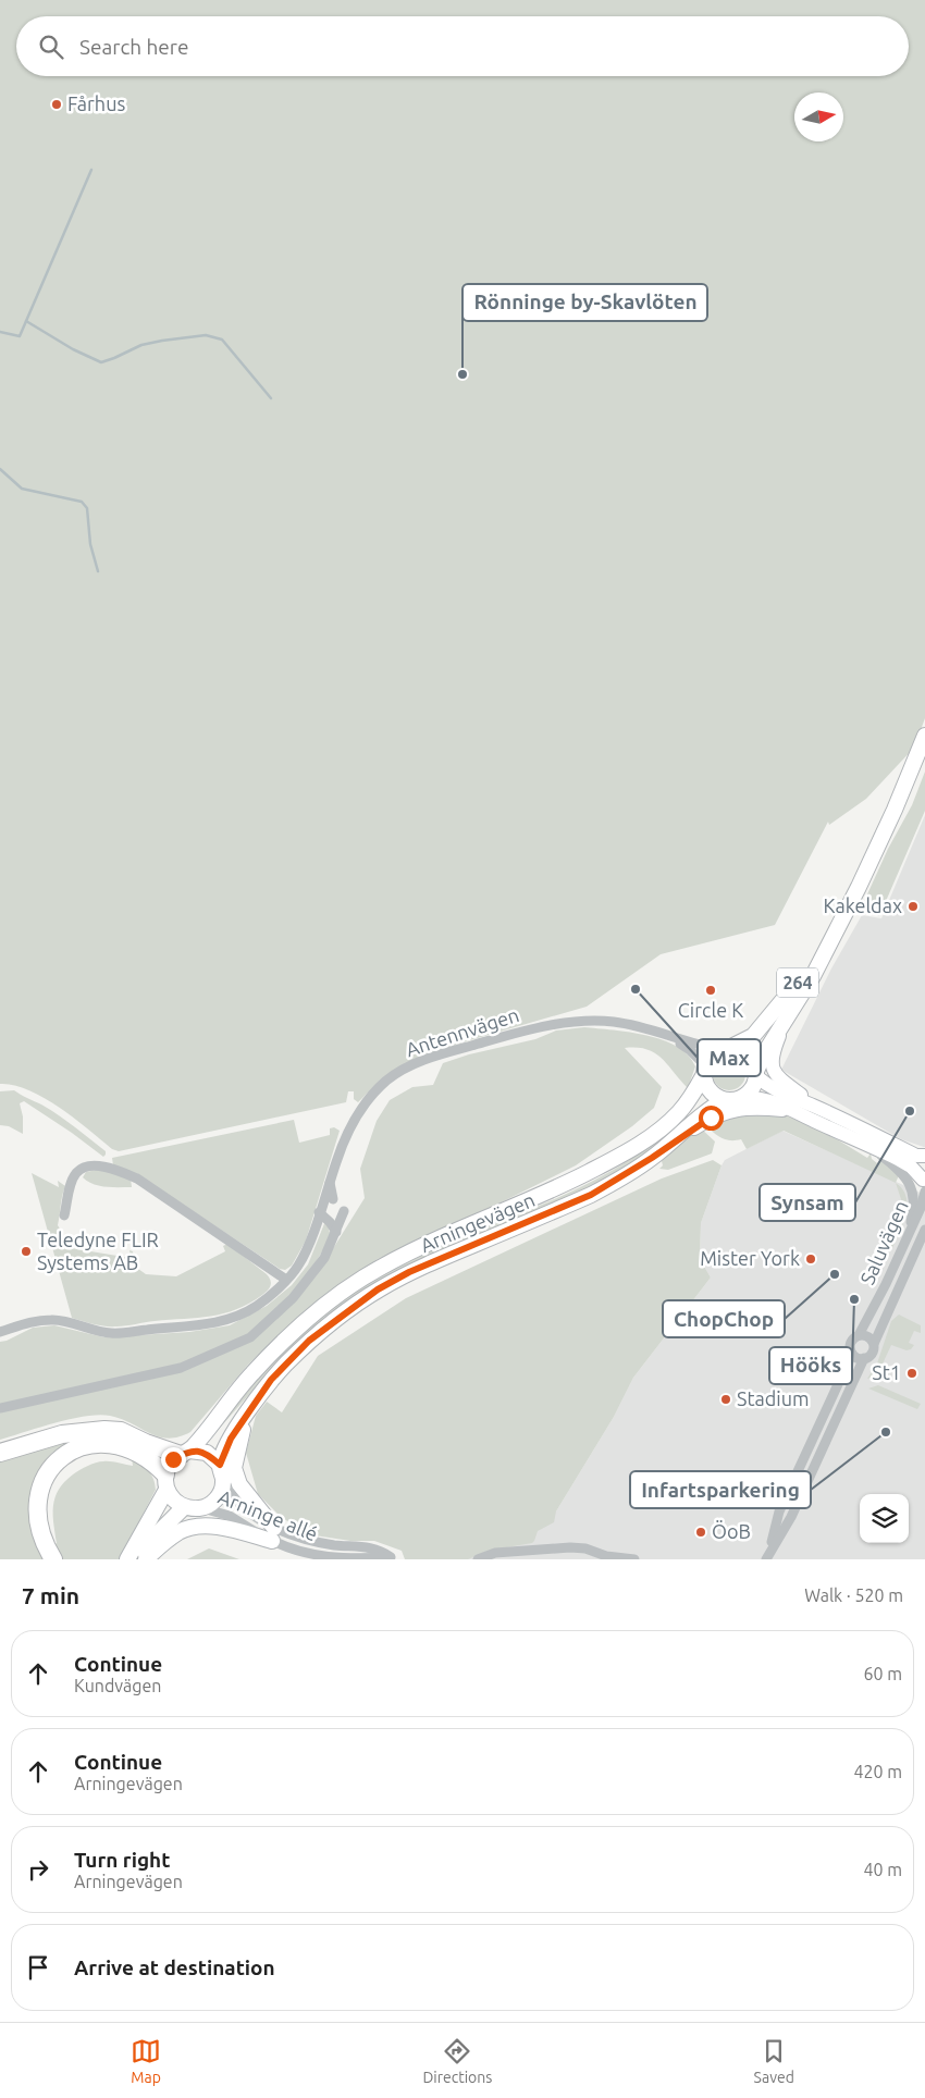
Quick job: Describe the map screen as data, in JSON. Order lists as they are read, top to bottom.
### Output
{
  "streets": {
    "main road": ["264", "Arningevägen"],
    "street": ["Antennvägen", "Saluvägen", "Arninge allé"]
  },
  "crossings": [
    ["264", "Antennvägen"],
    ["264", "Arningevägen"],
    ["Antennvägen", "Arningevägen"],
    ["Arningevägen", "Arninge allé"]
  ],
  "places": [
    "Fårhus",
    "Rönninge by-Skavlöten",
    "Kakeldax",
    "Max",
    "Circle K",
    "Synsam",
    "Teledyne FLIR Systems AB",
    "Mister York",
    "ChopChop",
    "Hööks",
    "St1",
    "Stadium",
    "Infartsparkering",
    "ÖoB"
  ],
  "north": "right",
  "page": {
    "search": "Search here",
    "heading": ["7 min", "Walk · 520 m"],
    "list": [
      ["Continue", "Kundvägen", "60 m"],
      ["Continue", "Arningevägen", "420 m"],
      ["Turn right", "Arningevägen", "40 m"],
      "Arrive at destination"
    ],
    "nav": ["Map", "Directions", "Saved"]
  }
}
